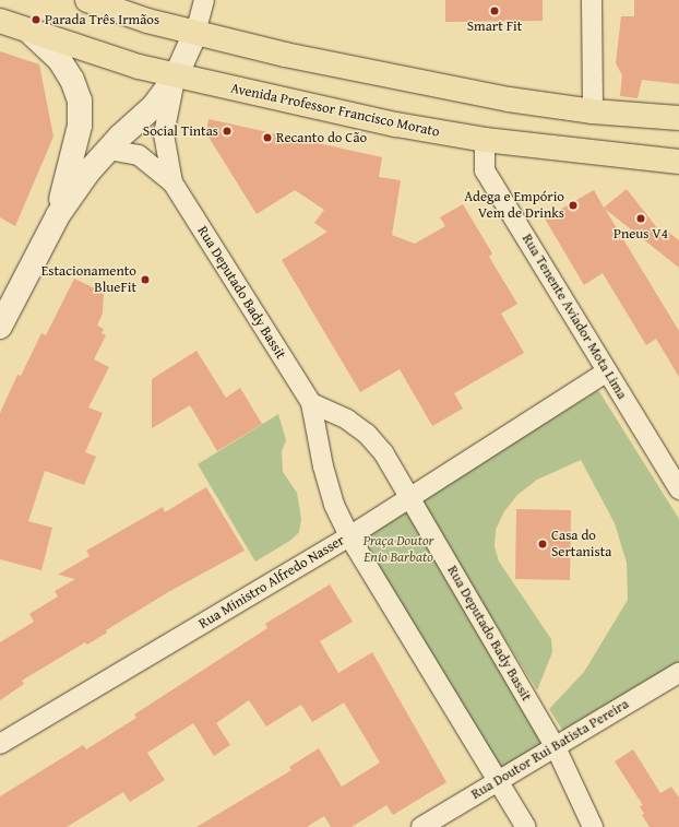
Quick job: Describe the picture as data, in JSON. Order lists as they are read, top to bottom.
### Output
{
  "streets": {
    "highway": ["Avenida Professor Francisco Morato"],
    "street": [
      "Rua Deputado Bady Bassit",
      "Rua Tenente Aviador Mota Lima",
      "Rua Ministro Alfredo Nasser",
      "Rua Doutor Rui Batista Pereira"
    ]
  },
  "crossings": [
    ["Avenida Professor Francisco Morato", "Rua Deputado Bady Bassit"],
    ["Avenida Professor Francisco Morato", "Rua Tenente Aviador Mota Lima"],
    ["Rua Deputado Bady Bassit", "Rua Ministro Alfredo Nasser"],
    ["Rua Deputado Bady Bassit", "Rua Doutor Rui Batista Pereira"],
    ["Rua Tenente Aviador Mota Lima", "Rua Ministro Alfredo Nasser"]
  ],
  "parks": ["Praça Doutor Enio Barbato"],
  "places": [
    "Smart Fit",
    "Parada Três Irmãos",
    "Social Tintas",
    "Recanto do Cão",
    "Adega e Empório Vem de Drinks",
    "Pneus V4",
    "Estacionamento BlueFit",
    "Casa do Sertanista"
  ]
}
